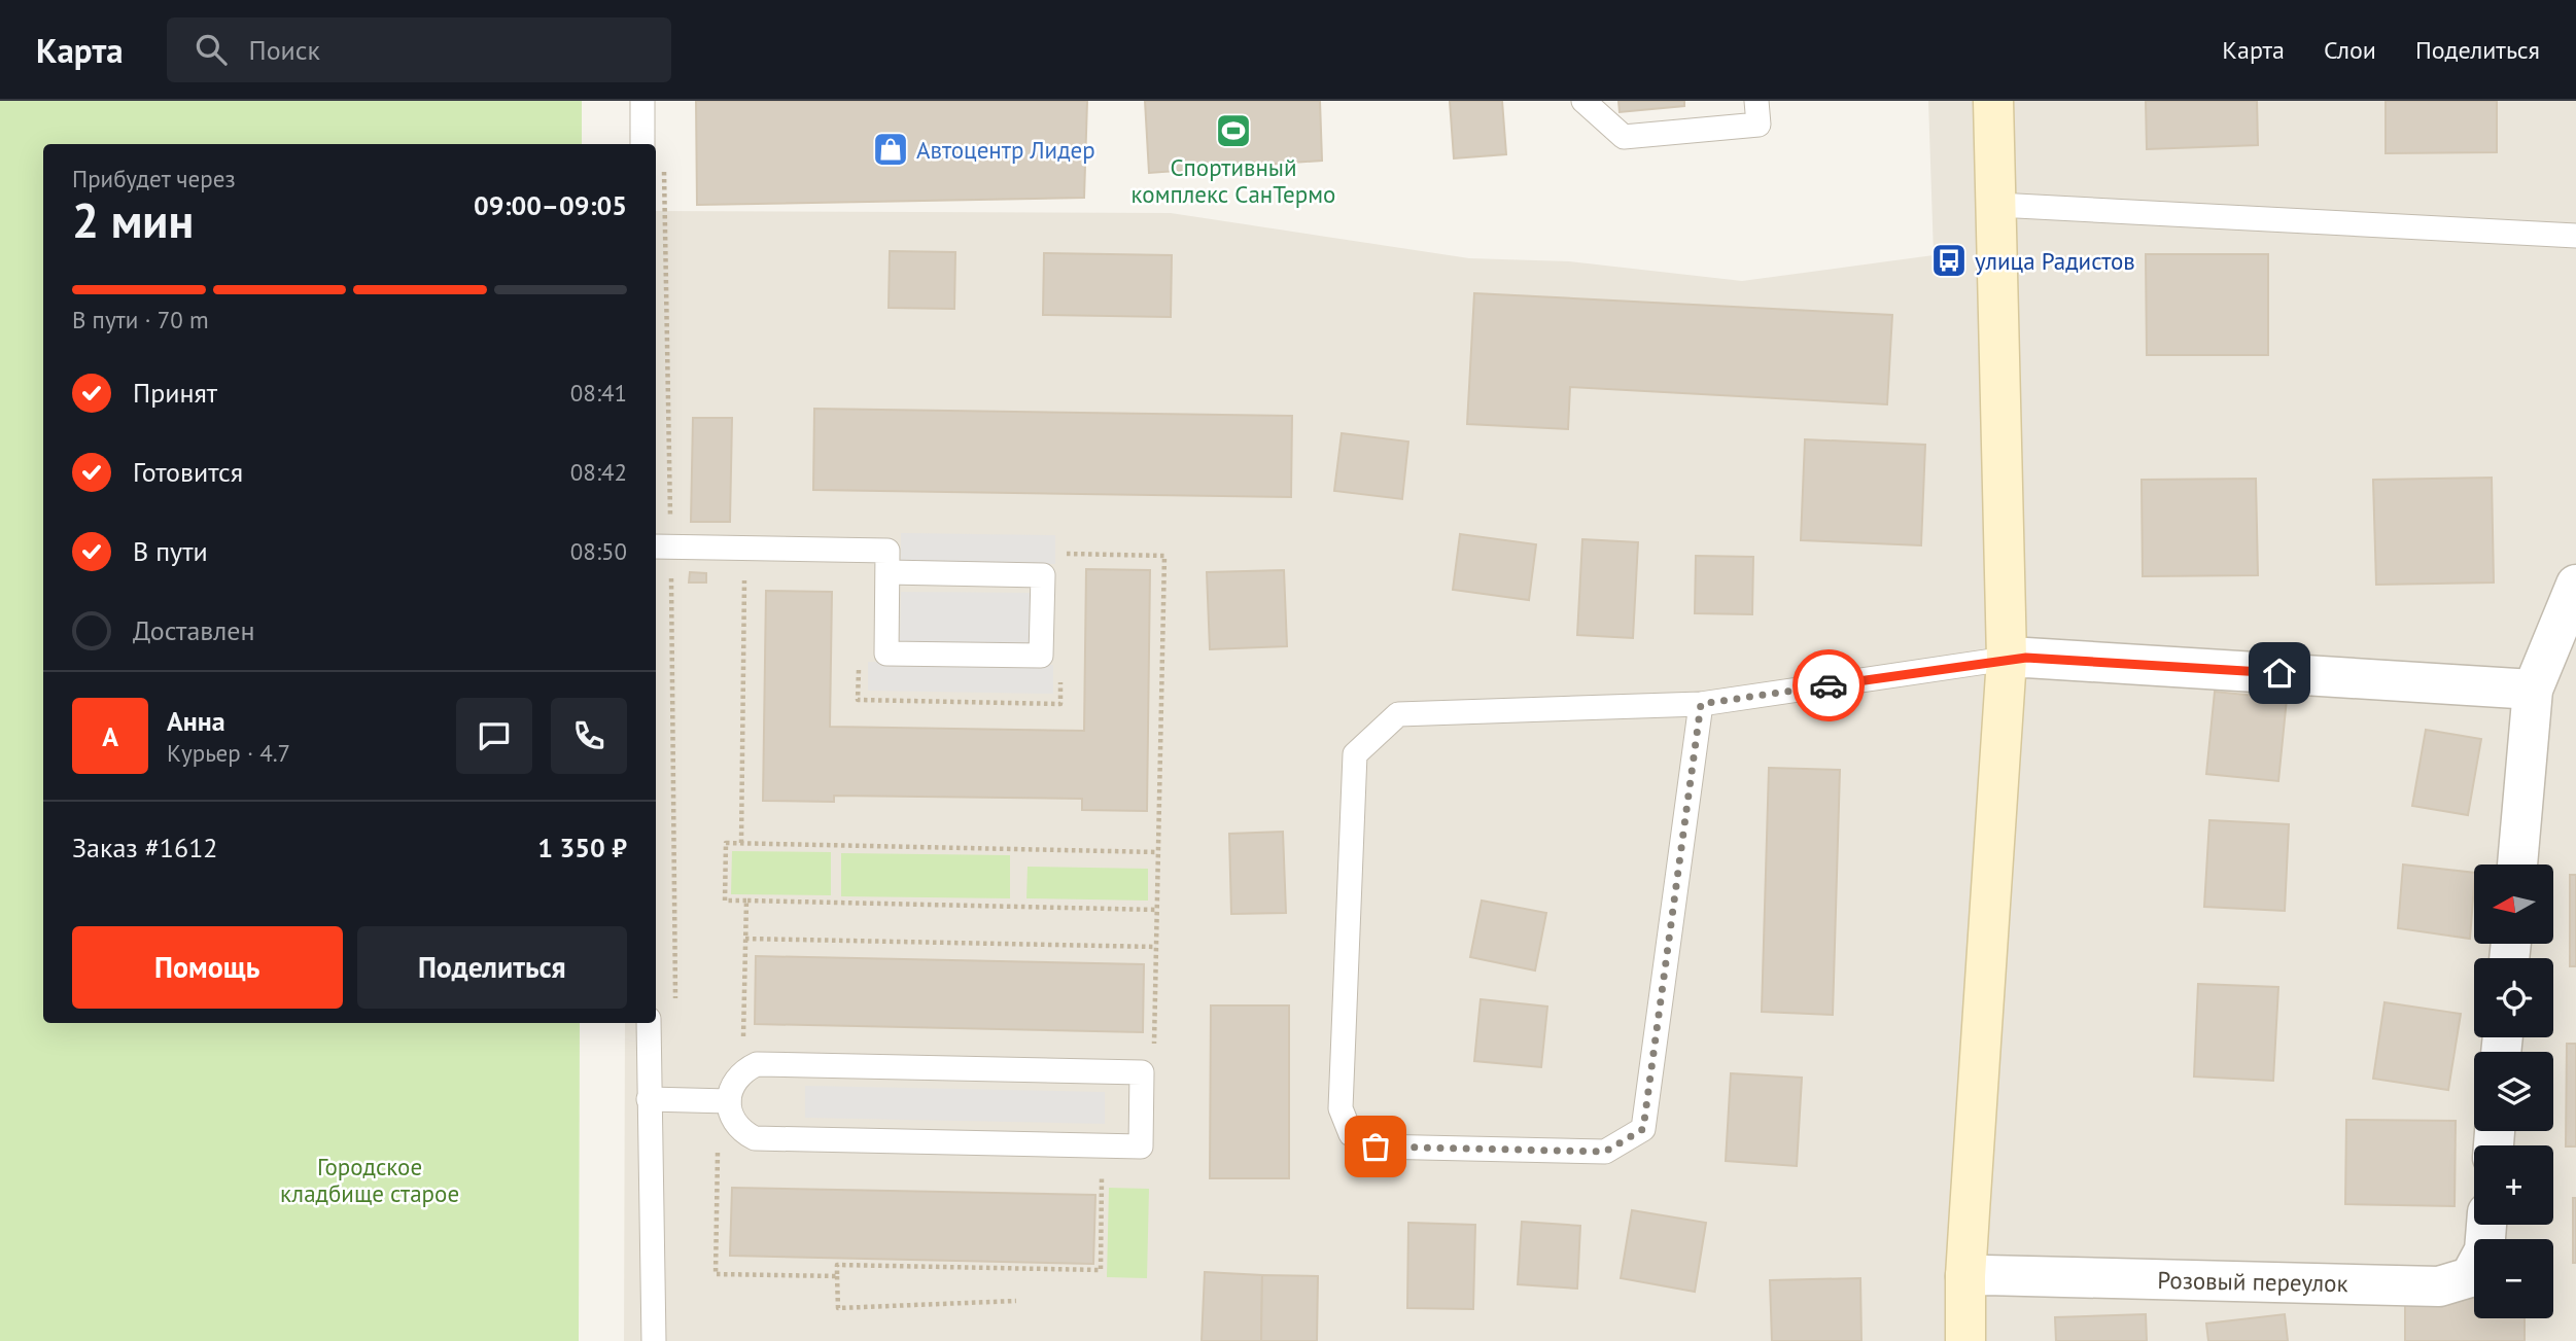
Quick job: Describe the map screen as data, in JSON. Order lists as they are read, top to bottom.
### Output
{
  "streets": {
    "street": ["Розовый переулок"]
  },
  "parks": ["Городское кладбище старое"],
  "places": {
    "sports": ["Спортивный комплекс СанТермо"],
    "shop": ["Автоцентр Лидер"],
    "bus stop": ["улица Радистов"]
  },
  "north": "left",
  "page": {
    "header": "Карта",
    "search": "Поиск",
    "nav": ["Карта", "Слои", "Поделиться"],
    "heading": ["2 мин", "Прибудет через", "09:00–09:05"],
    "panel": [
      "Анна",
      "Курьер · 4.7",
      "Заказ #1612",
      "1 350 ₽"
    ],
    "bar": "В пути · 70 m",
    "list": [
      ["Принят", "08:41"],
      ["Готовится", "08:42"],
      ["В пути", "08:50"],
      "Доставлен"
    ],
    "round": "А",
    "map_buttons": ["+", "−"],
    "buttons": ["Помощь", "Поделиться"]
  }
}
